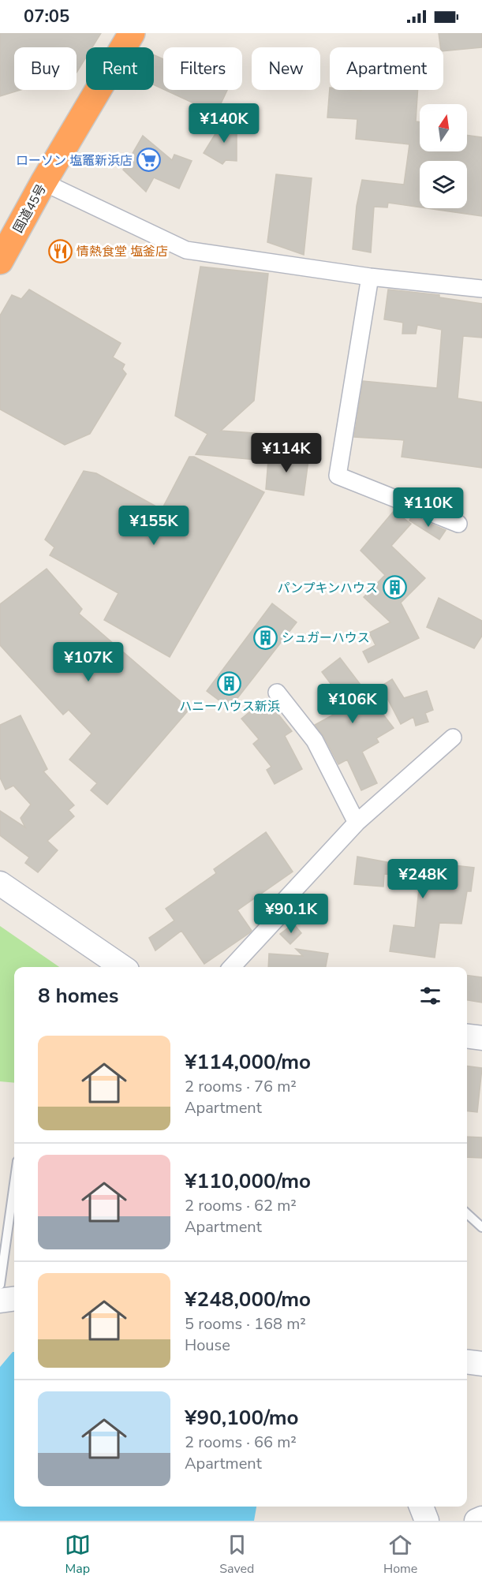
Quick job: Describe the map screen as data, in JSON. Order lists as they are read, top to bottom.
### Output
{
  "streets": {
    "highway": ["国道45号"]
  },
  "places": {
    "supermarket": ["ローソン 塩竈新浜店"],
    "restaurant": ["情熱食堂 塩釜店"],
    "building": ["パンプキンハウス", "シュガーハウス", "ハニーハウス新浜"]
  },
  "north": "top",
  "page": {
    "status": "07:05",
    "chip": [
      "Buy",
      "Rent",
      "Filters",
      "New",
      "Apartment"
    ],
    "price": [
      "¥140K",
      "¥114K",
      "¥110K",
      "¥155K",
      "¥107K",
      "¥106K",
      "¥248K",
      "¥90.1K"
    ],
    "heading": "8 homes",
    "list": [
      {
        "name": "¥114,000/mo",
        "note": "2 rooms · 76 m² · Apartment"
      },
      {
        "name": "¥110,000/mo",
        "note": "2 rooms · 62 m² · Apartment"
      },
      {
        "name": "¥248,000/mo",
        "note": "5 rooms · 168 m² · House"
      },
      {
        "name": "¥90,100/mo",
        "note": "2 rooms · 66 m² · Apartment"
      }
    ],
    "tabs": ["Map", "Saved", "Home"]
  }
}
